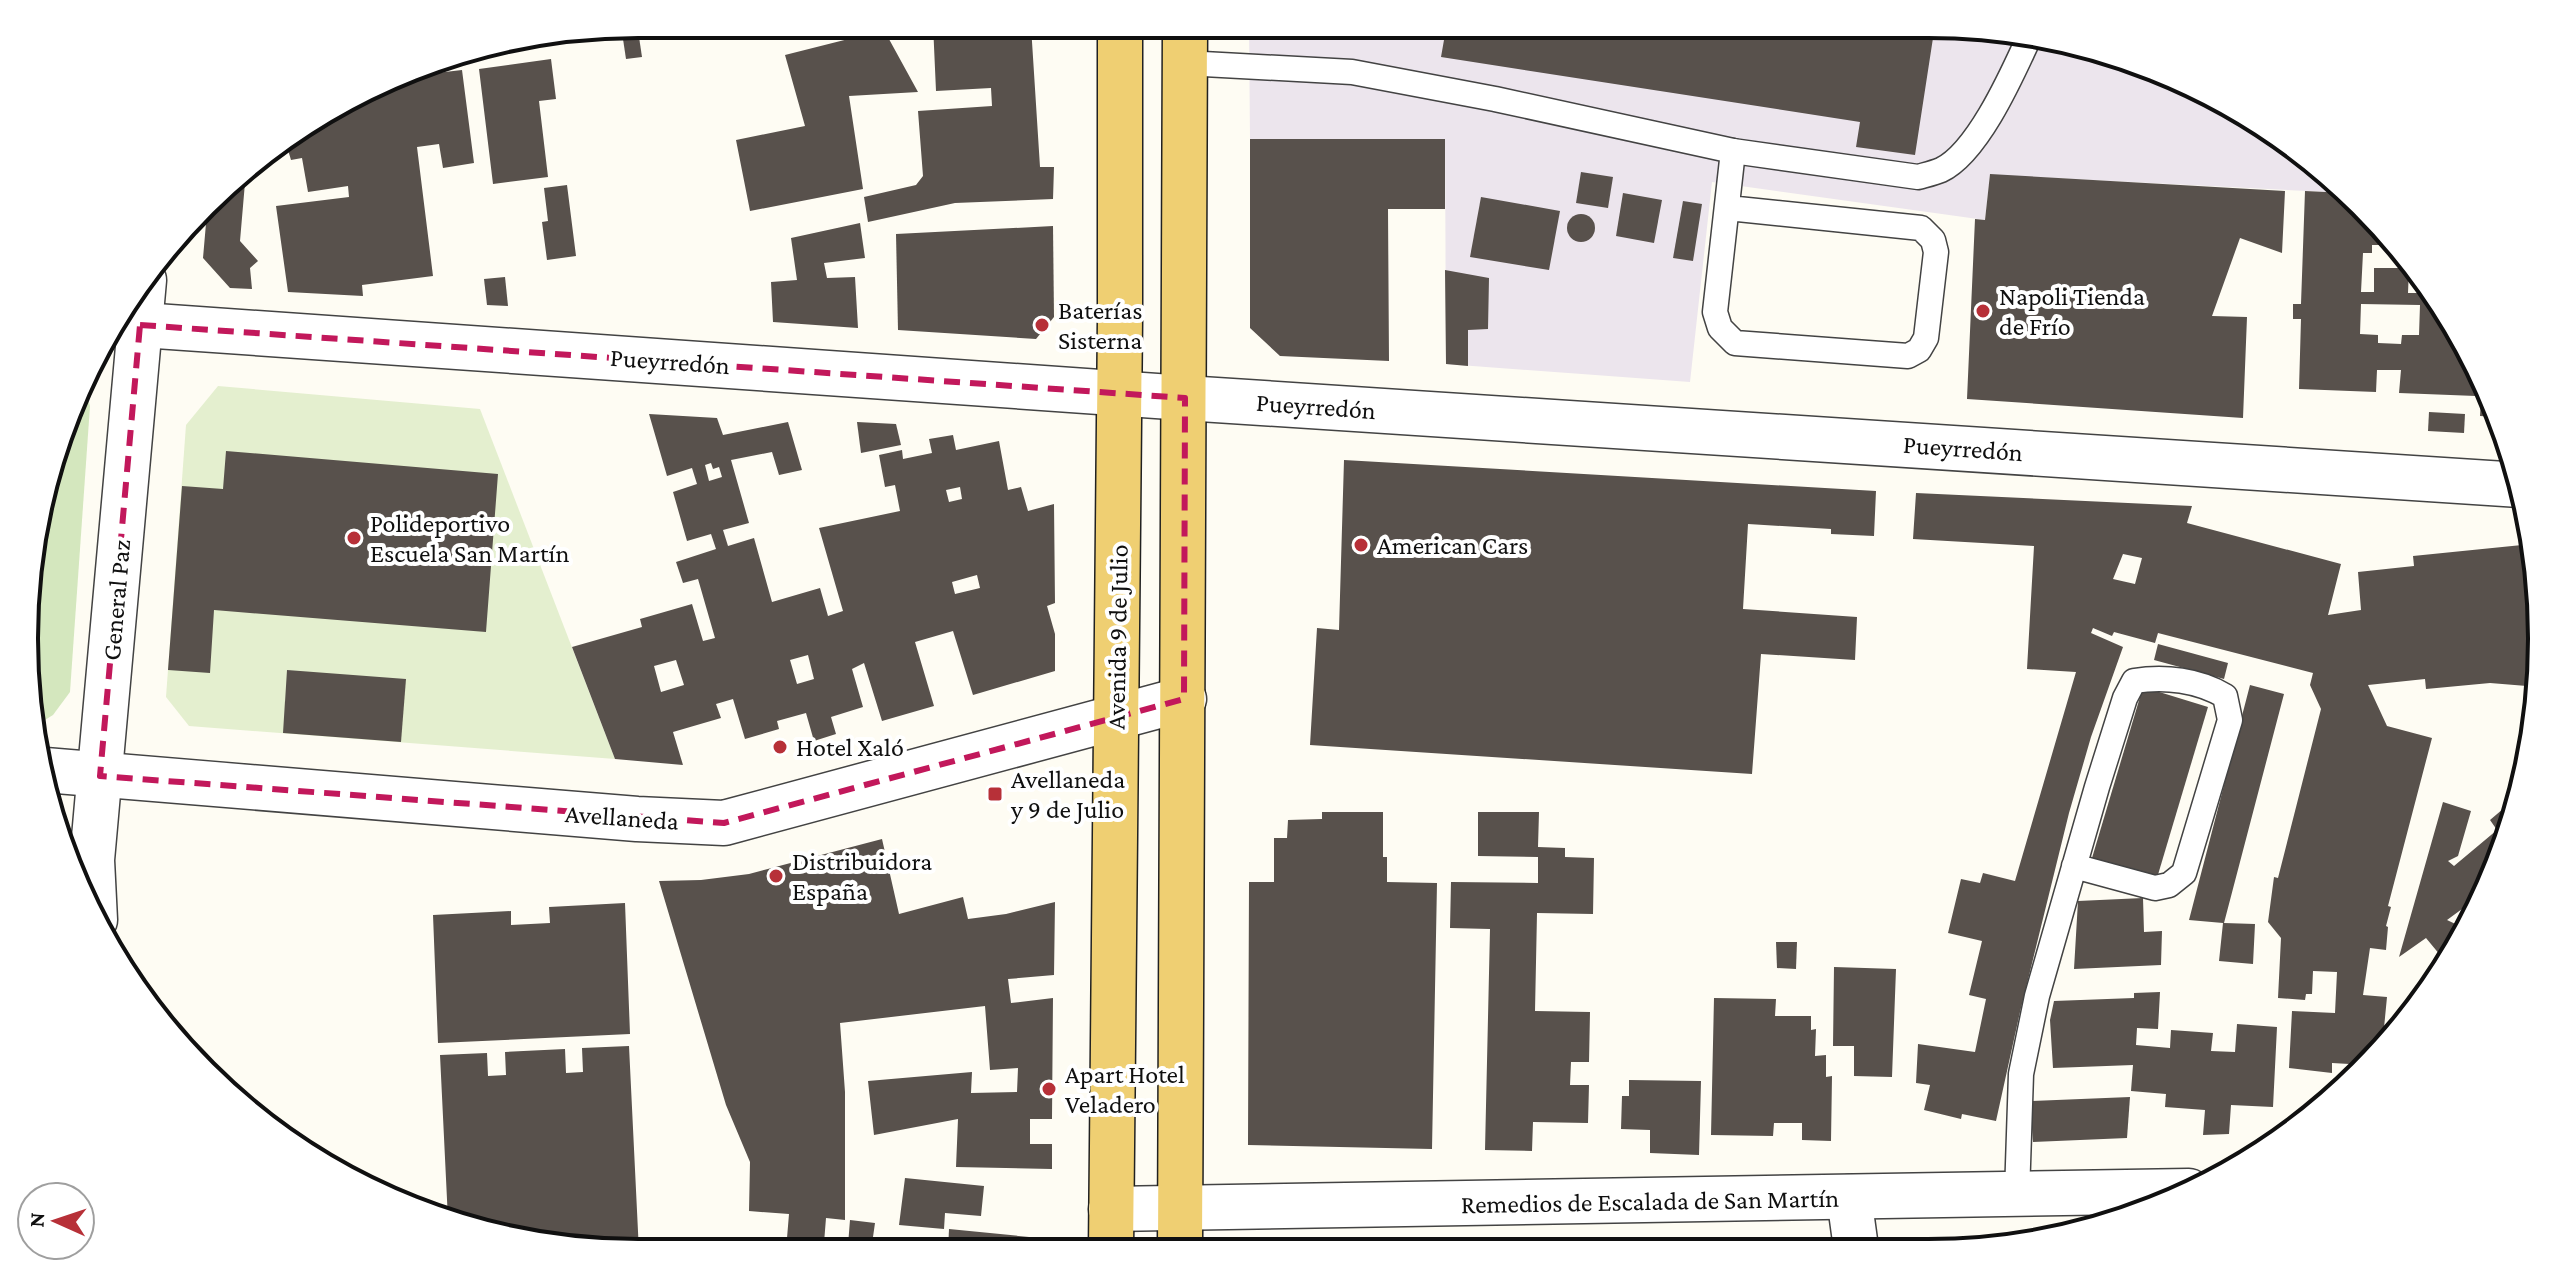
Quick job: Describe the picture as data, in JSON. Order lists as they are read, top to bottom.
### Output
{
  "streets": {
    "main road": ["Avenida 9 de Julio"],
    "street": [
      "Pueyrredón",
      "General Paz",
      "Avellaneda",
      "Remedios de Escalada de San Martín"
    ]
  },
  "crossings": [
    ["Pueyrredón", "General Paz"],
    ["Pueyrredón", "Avenida 9 de Julio"],
    ["General Paz", "Avellaneda"],
    ["Avenida 9 de Julio", "Avellaneda"],
    ["Avenida 9 de Julio", "Remedios de Escalada de San Martín"]
  ],
  "places": {
    "other": [
      "Napoli Tienda de Frío",
      "Baterías Sisterna",
      "Polideportivo Escuela San Martín",
      "American Cars",
      "Hotel Xaló",
      "Distribuidora España",
      "Apart Hotel Veladero"
    ],
    "transit": ["Avellaneda y 9 de Julio"]
  },
  "north": "left"
}
